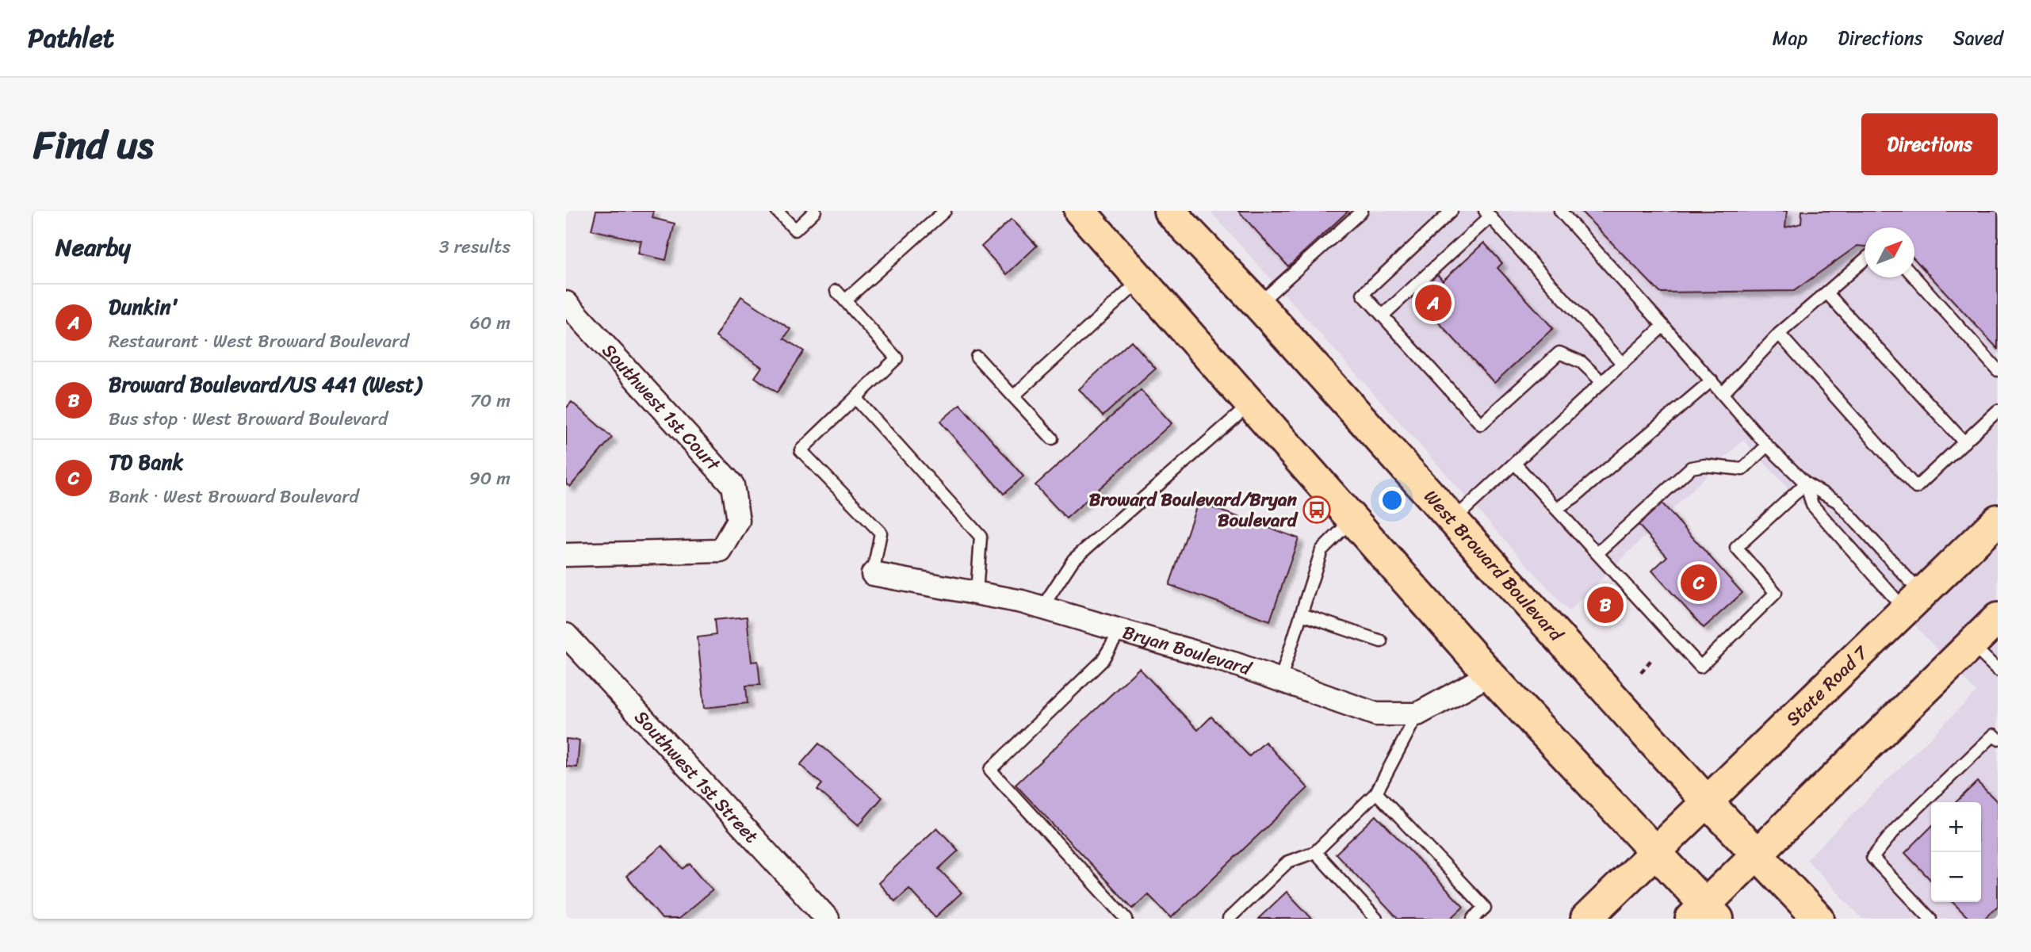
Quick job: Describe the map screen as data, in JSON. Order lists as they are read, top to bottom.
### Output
{
  "streets": {
    "main road": ["West Broward Boulevard", "State Road 7"],
    "street": ["Southwest 1st Court", "Bryan Boulevard", "Southwest 1st Street"]
  },
  "crossings": [
    ["West Broward Boulevard", "State Road 7"]
  ],
  "places": {
    "bus stop": ["Broward Boulevard/Bryan Boulevard"]
  },
  "north": "top right",
  "page": {
    "header": "Pathlet",
    "nav": ["Map", "Directions", "Saved"],
    "title": "Find us",
    "buttons": "Directions",
    "heading": ["Nearby", "3 results"],
    "pins": ["A", "C", "B"],
    "list": [
      {
        "mark": "A",
        "name": "Dunkin'",
        "note": "Restaurant · West Broward Boulevard",
        "value": "60 m"
      },
      {
        "mark": "B",
        "name": "Broward Boulevard/US 441 (West)",
        "note": "Bus stop · West Broward Boulevard",
        "value": "70 m"
      },
      {
        "mark": "C",
        "name": "TD Bank",
        "note": "Bank · West Broward Boulevard",
        "value": "90 m"
      }
    ],
    "map_buttons": ["+", "−"]
  }
}
